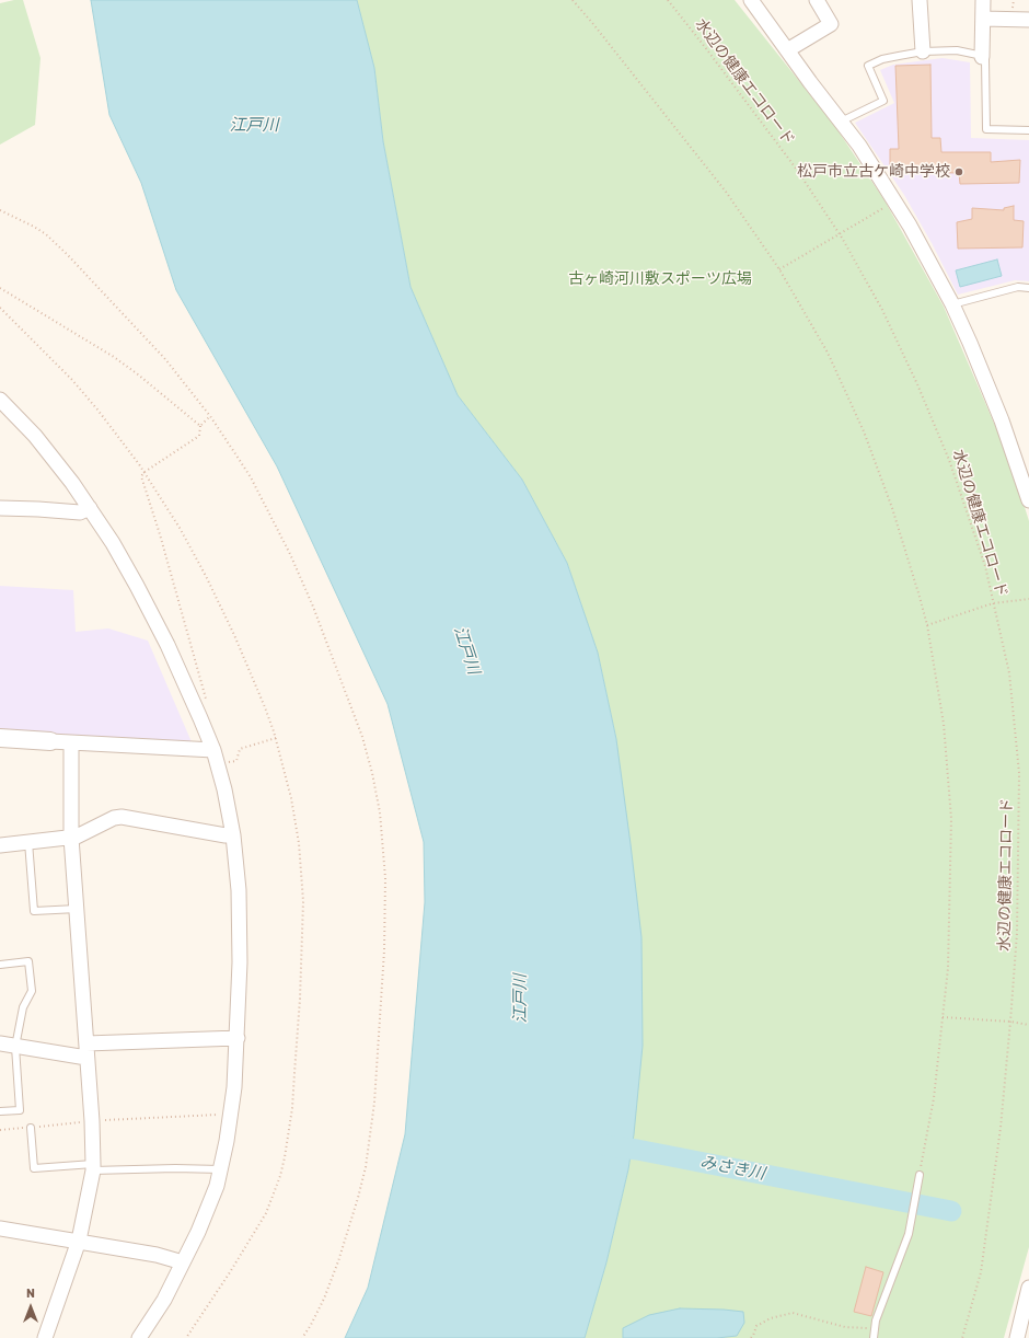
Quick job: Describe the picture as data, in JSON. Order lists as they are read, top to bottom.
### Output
{
  "streets": {
    "path": ["水辺の健康エコロード"]
  },
  "water": ["江戸川", "みさき川"],
  "parks": ["古ヶ崎河川敷スポーツ広場"],
  "places": ["松戸市立古ケ崎中学校"],
  "north": "top"
}
